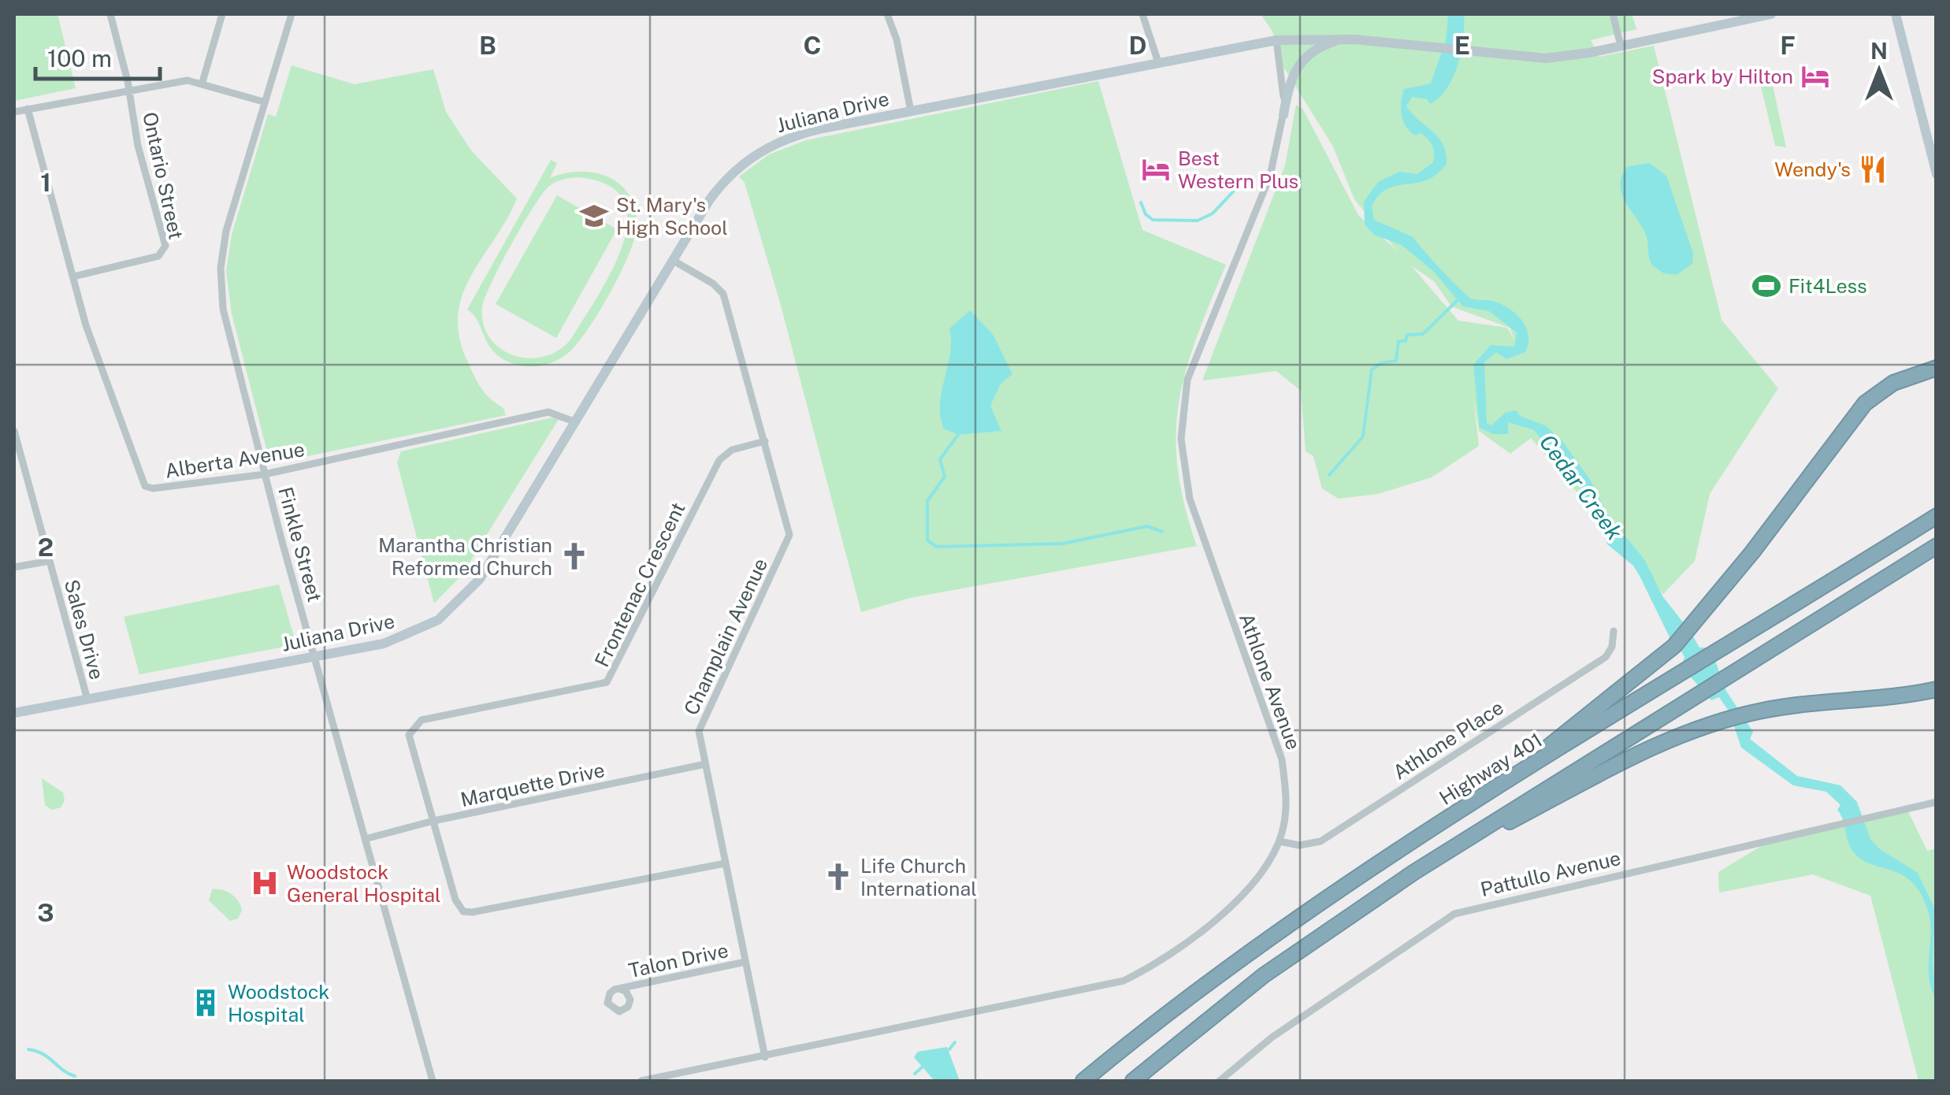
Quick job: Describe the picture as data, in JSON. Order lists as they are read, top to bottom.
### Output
{
  "streets": {
    "highway": ["Highway 401"],
    "street": [
      "Juliana Drive",
      "Ontario Street",
      "Alberta Avenue",
      "Finkle Street",
      "Frontenac Crescent",
      "Sales Drive",
      "Champlain Avenue",
      "Athlone Avenue",
      "Athlone Place",
      "Marquette Drive",
      "Pattullo Avenue",
      "Talon Drive"
    ]
  },
  "crossings": [
    ["Juliana Drive", "Alberta Avenue"],
    ["Juliana Drive", "Finkle Street"],
    ["Juliana Drive", "Sales Drive"],
    ["Juliana Drive", "Champlain Avenue"],
    ["Juliana Drive", "Athlone Avenue"],
    ["Ontario Street", "Alberta Avenue"],
    ["Alberta Avenue", "Finkle Street"],
    ["Finkle Street", "Marquette Drive"],
    ["Frontenac Crescent", "Champlain Avenue"],
    ["Frontenac Crescent", "Marquette Drive"],
    ["Champlain Avenue", "Athlone Avenue"],
    ["Champlain Avenue", "Marquette Drive"],
    ["Champlain Avenue", "Talon Drive"],
    ["Athlone Avenue", "Athlone Place"]
  ],
  "water": ["Cedar Creek"],
  "places": {
    "hotel": ["Spark by Hilton", "Best Western Plus"],
    "restaurant": ["Wendy's"],
    "school or university": ["St. Mary's High School"],
    "sports": ["Fit4Less"],
    "church": ["Marantha Christian Reformed Church", "Life Church International"],
    "hospital": ["Woodstock General Hospital"],
    "building": ["Woodstock Hospital"]
  },
  "scale_bar": "100 m",
  "north": "top",
  "grid": {
    "columns": [
      "B",
      "C",
      "D",
      "E",
      "F"
    ],
    "rows": ["1", "2", "3"]
  }
}
